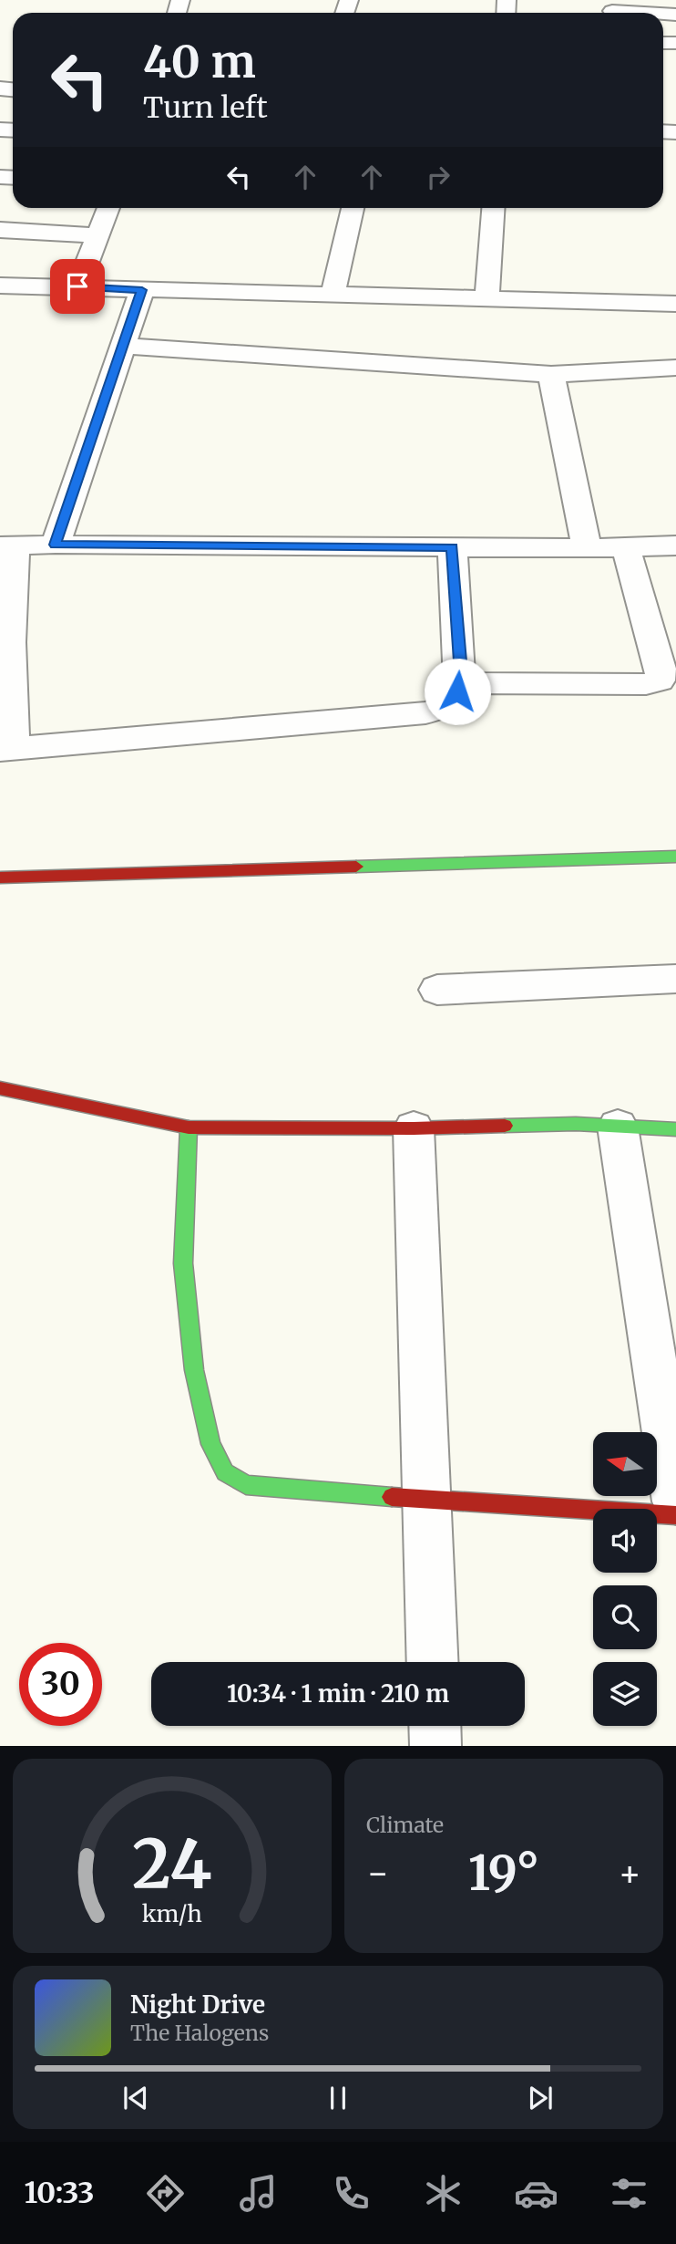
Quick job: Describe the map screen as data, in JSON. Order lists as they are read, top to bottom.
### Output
{
  "north": "left",
  "page": {
    "turn": ["40 m", "Turn left"],
    "limit": "30",
    "trip": "10:34 · 1 min · 210 m",
    "tile": "Climate",
    "heat": ["−", "19°", "+"],
    "song": ["Night Drive", "The Halogens"],
    "tabs": "10:33",
    "gauge": ["24", "km/h"]
  }
}
